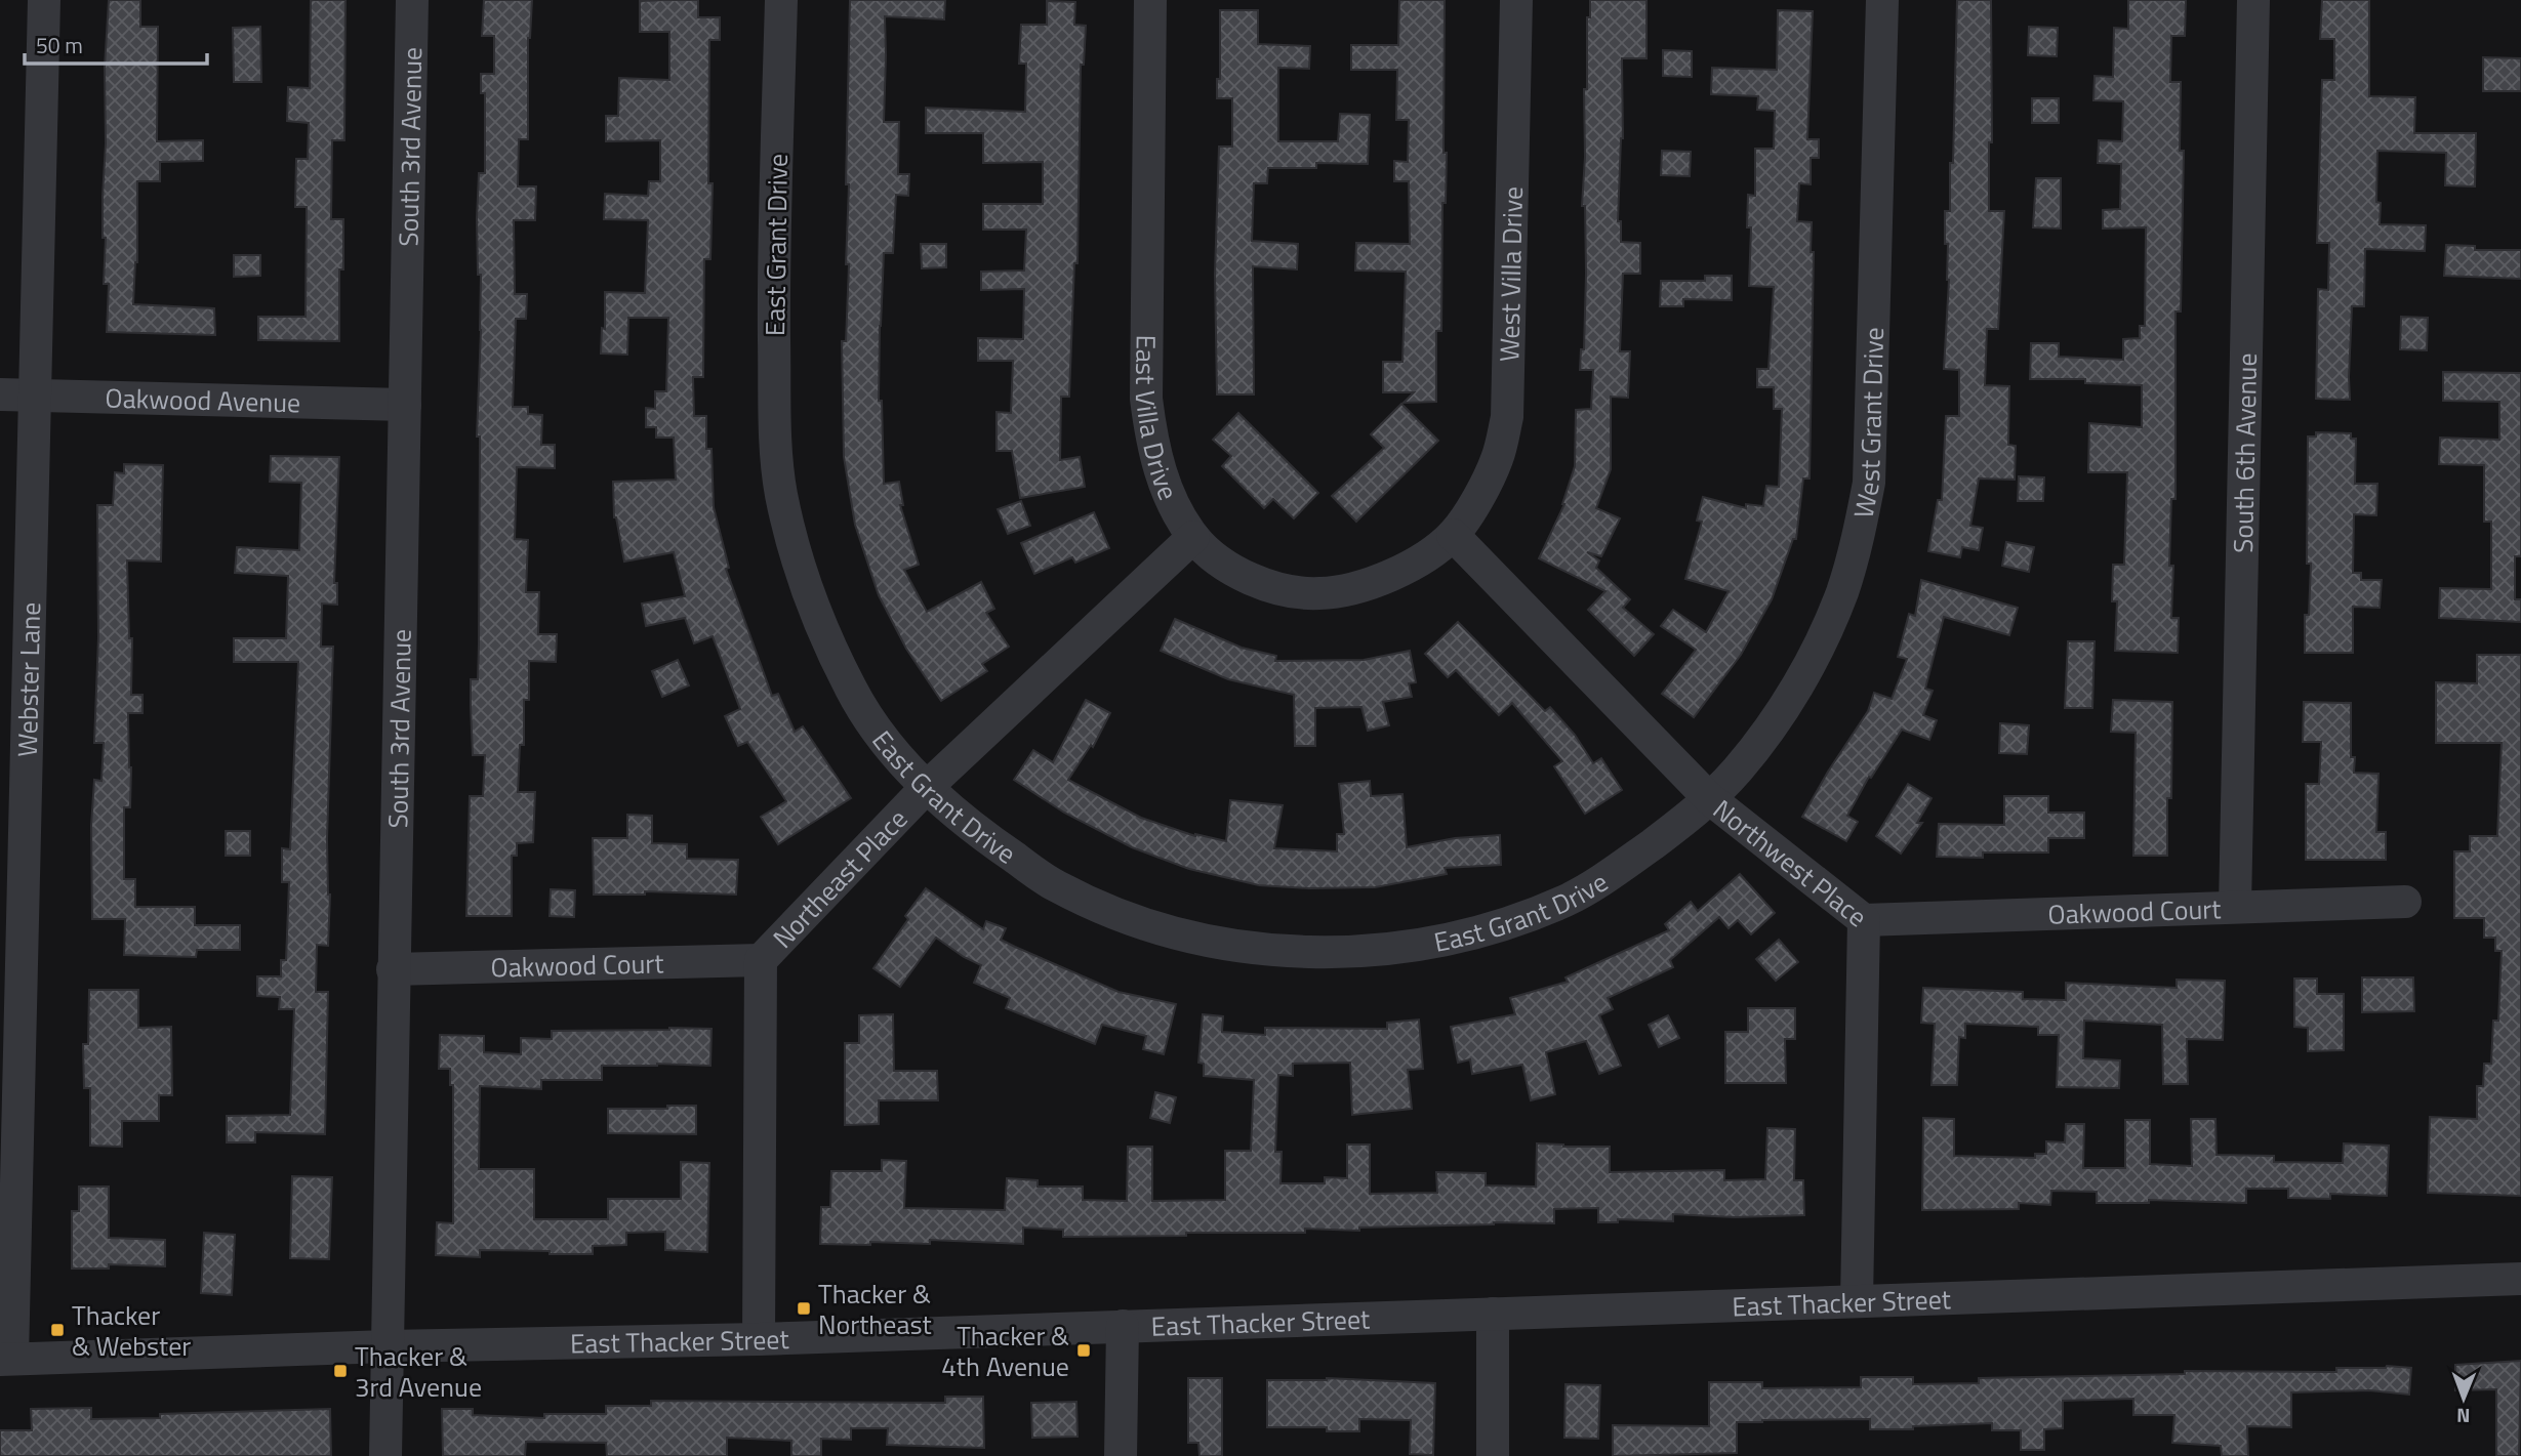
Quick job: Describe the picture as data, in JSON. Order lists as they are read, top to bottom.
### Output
{
  "streets": {
    "street": [
      "South 3rd Avenue",
      "East Grant Drive",
      "West Villa Drive",
      "Oakwood Avenue",
      "East Villa Drive",
      "West Grant Drive",
      "South 6th Avenue",
      "Webster Lane",
      "Northwest Place",
      "Northeast Place",
      "Oakwood Court",
      "East Thacker Street"
    ]
  },
  "crossings": [
    ["South 3rd Avenue", "Oakwood Avenue"],
    ["South 3rd Avenue", "Oakwood Court"],
    ["South 3rd Avenue", "East Thacker Street"],
    ["East Grant Drive", "West Grant Drive"],
    ["East Grant Drive", "Northwest Place"],
    ["East Grant Drive", "Northeast Place"],
    ["West Villa Drive", "East Villa Drive"],
    ["West Villa Drive", "Northwest Place"],
    ["Oakwood Avenue", "Webster Lane"],
    ["East Villa Drive", "Northwest Place"],
    ["East Villa Drive", "Northeast Place"],
    ["West Grant Drive", "Northwest Place"],
    ["South 6th Avenue", "Oakwood Court"],
    ["Webster Lane", "East Thacker Street"],
    ["Northwest Place", "Oakwood Court"],
    ["Northwest Place", "East Thacker Street"],
    ["Northeast Place", "Oakwood Court"],
    ["Northeast Place", "East Thacker Street"]
  ],
  "places": {
    "transit": [
      "Thacker & Northeast",
      "Thacker & Webster",
      "Thacker & 4th Avenue",
      "Thacker & 3rd Avenue"
    ]
  },
  "scale_bar": "50 m",
  "north": "bottom"
}
